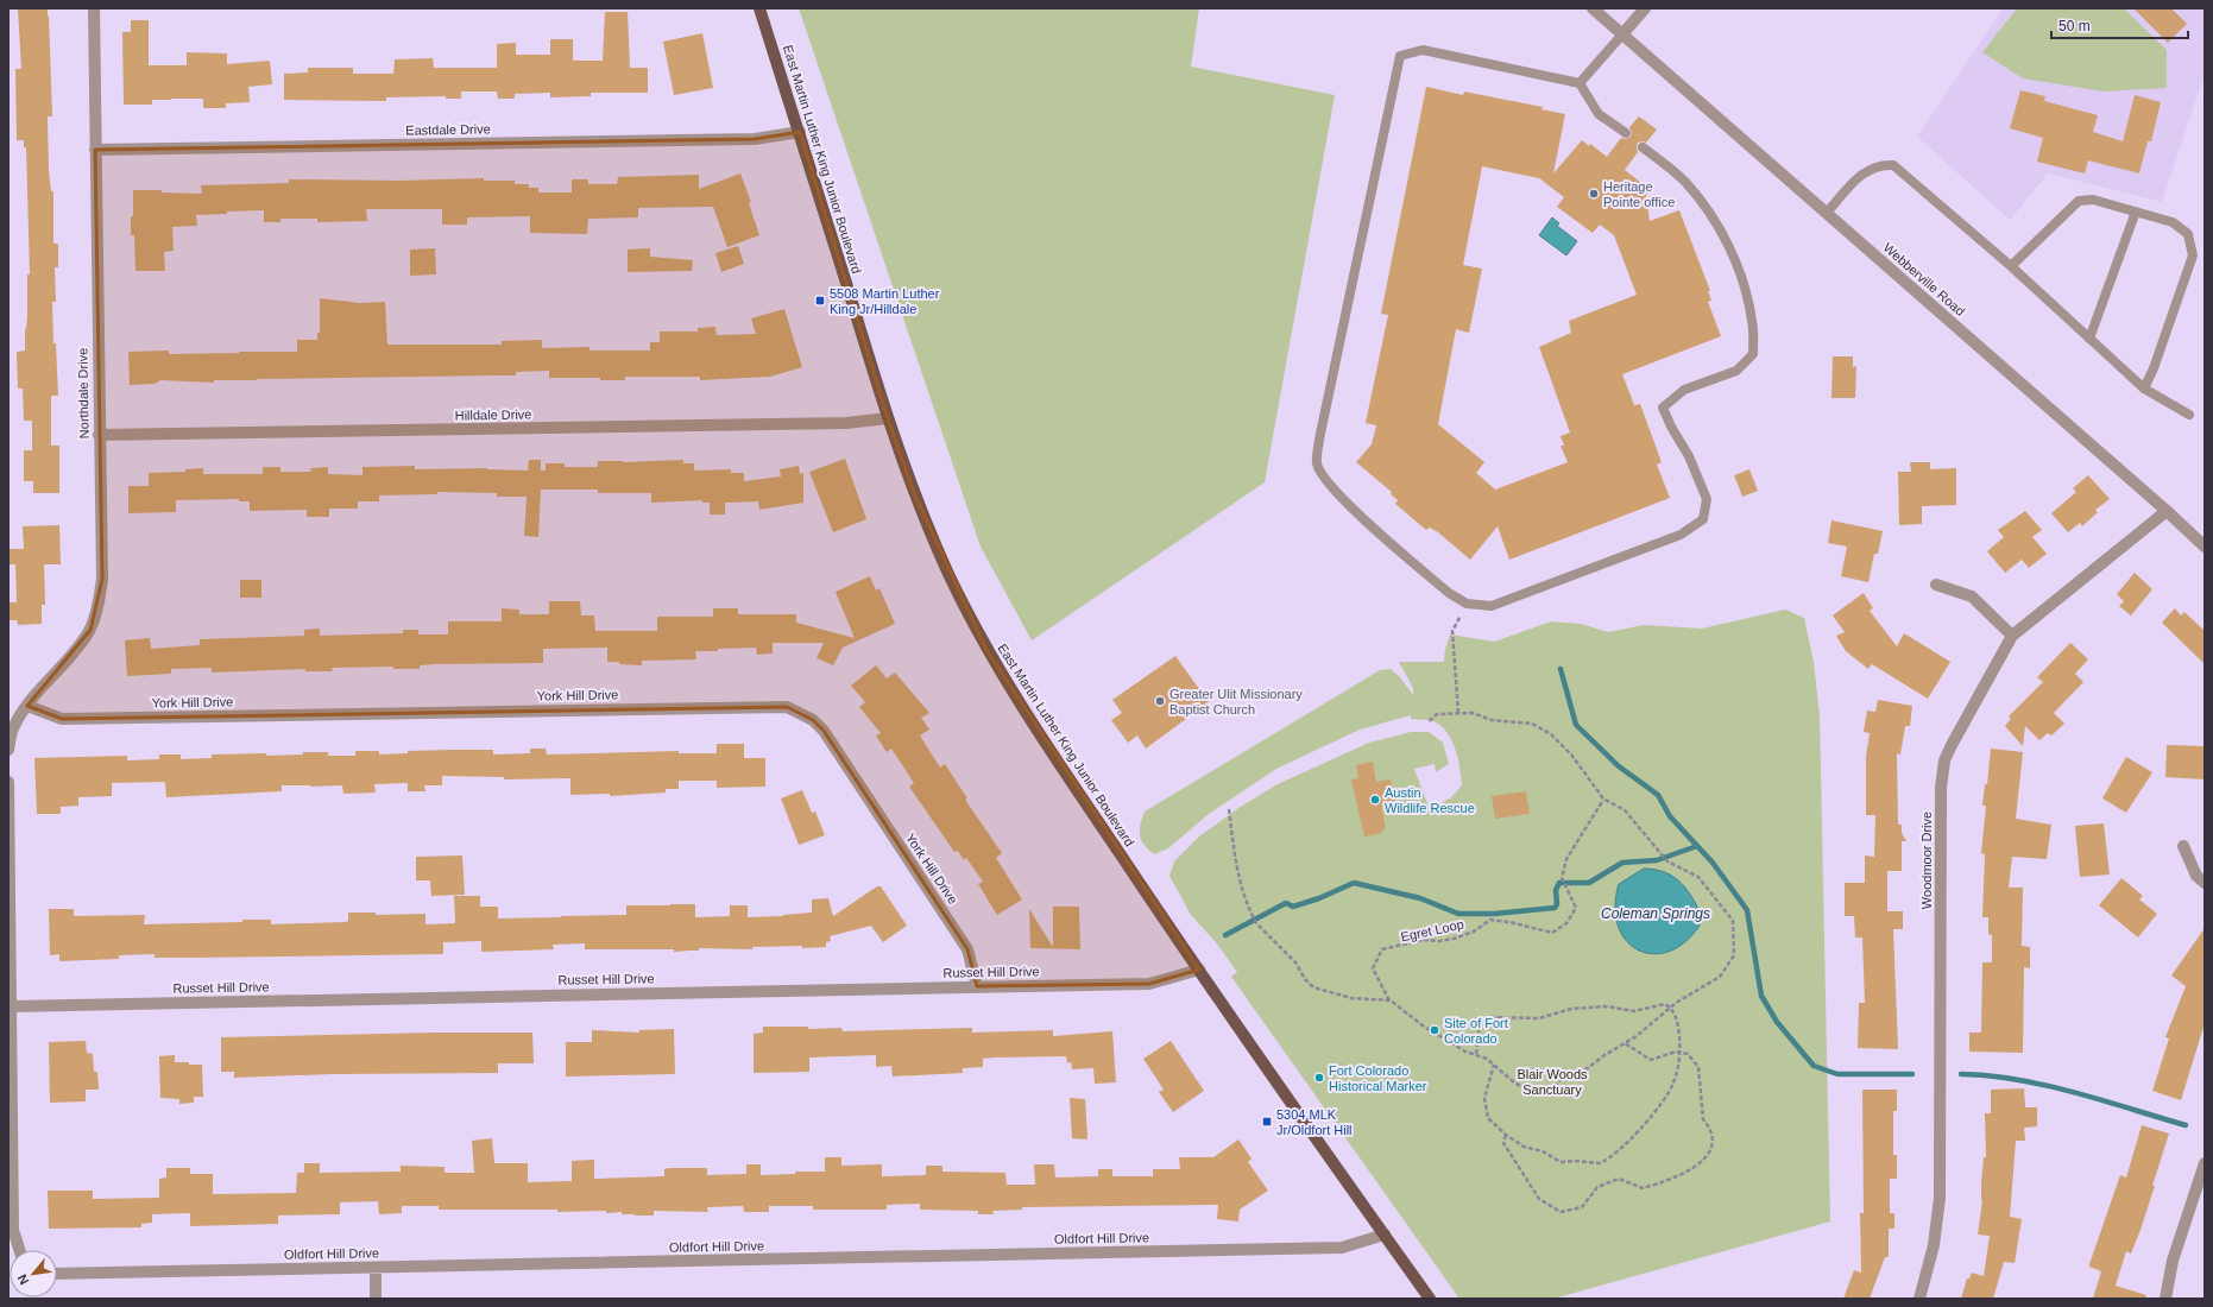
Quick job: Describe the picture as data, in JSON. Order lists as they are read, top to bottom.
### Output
{
  "streets": {
    "main road": ["East Martin Luther King Junior Boulevard"],
    "street": [
      "Eastdale Drive",
      "Webberville Road",
      "Northdale Drive",
      "Hilldale Drive",
      "York Hill Drive",
      "Woodmoor Drive",
      "Russet Hill Drive",
      "Oldfort Hill Drive"
    ],
    "path": ["Egret Loop"]
  },
  "crossings": [
    ["Eastdale Drive", "East Martin Luther King Junior Boulevard"],
    ["Eastdale Drive", "Northdale Drive"],
    ["East Martin Luther King Junior Boulevard", "Hilldale Drive"],
    ["East Martin Luther King Junior Boulevard", "Russet Hill Drive"],
    ["East Martin Luther King Junior Boulevard", "Oldfort Hill Drive"],
    ["Webberville Road", "Woodmoor Drive"],
    ["Northdale Drive", "Hilldale Drive"],
    ["Northdale Drive", "York Hill Drive"],
    ["York Hill Drive", "Russet Hill Drive"]
  ],
  "water": ["Coleman Springs"],
  "parks": ["Blair Woods Sanctuary"],
  "places": {
    "other": [
      "Heritage Pointe office",
      "Greater Ulit Missionary Baptist Church",
      "Austin Wildlife Rescue",
      "Site of Fort Colorado",
      "Fort Colorado Historical Marker"
    ],
    "transit": ["5508 Martin Luther King Jr/Hilldale", "5304 MLK Jr/Oldfort Hill"]
  },
  "scale_bar": "50 m",
  "north": "bottom left"
}
